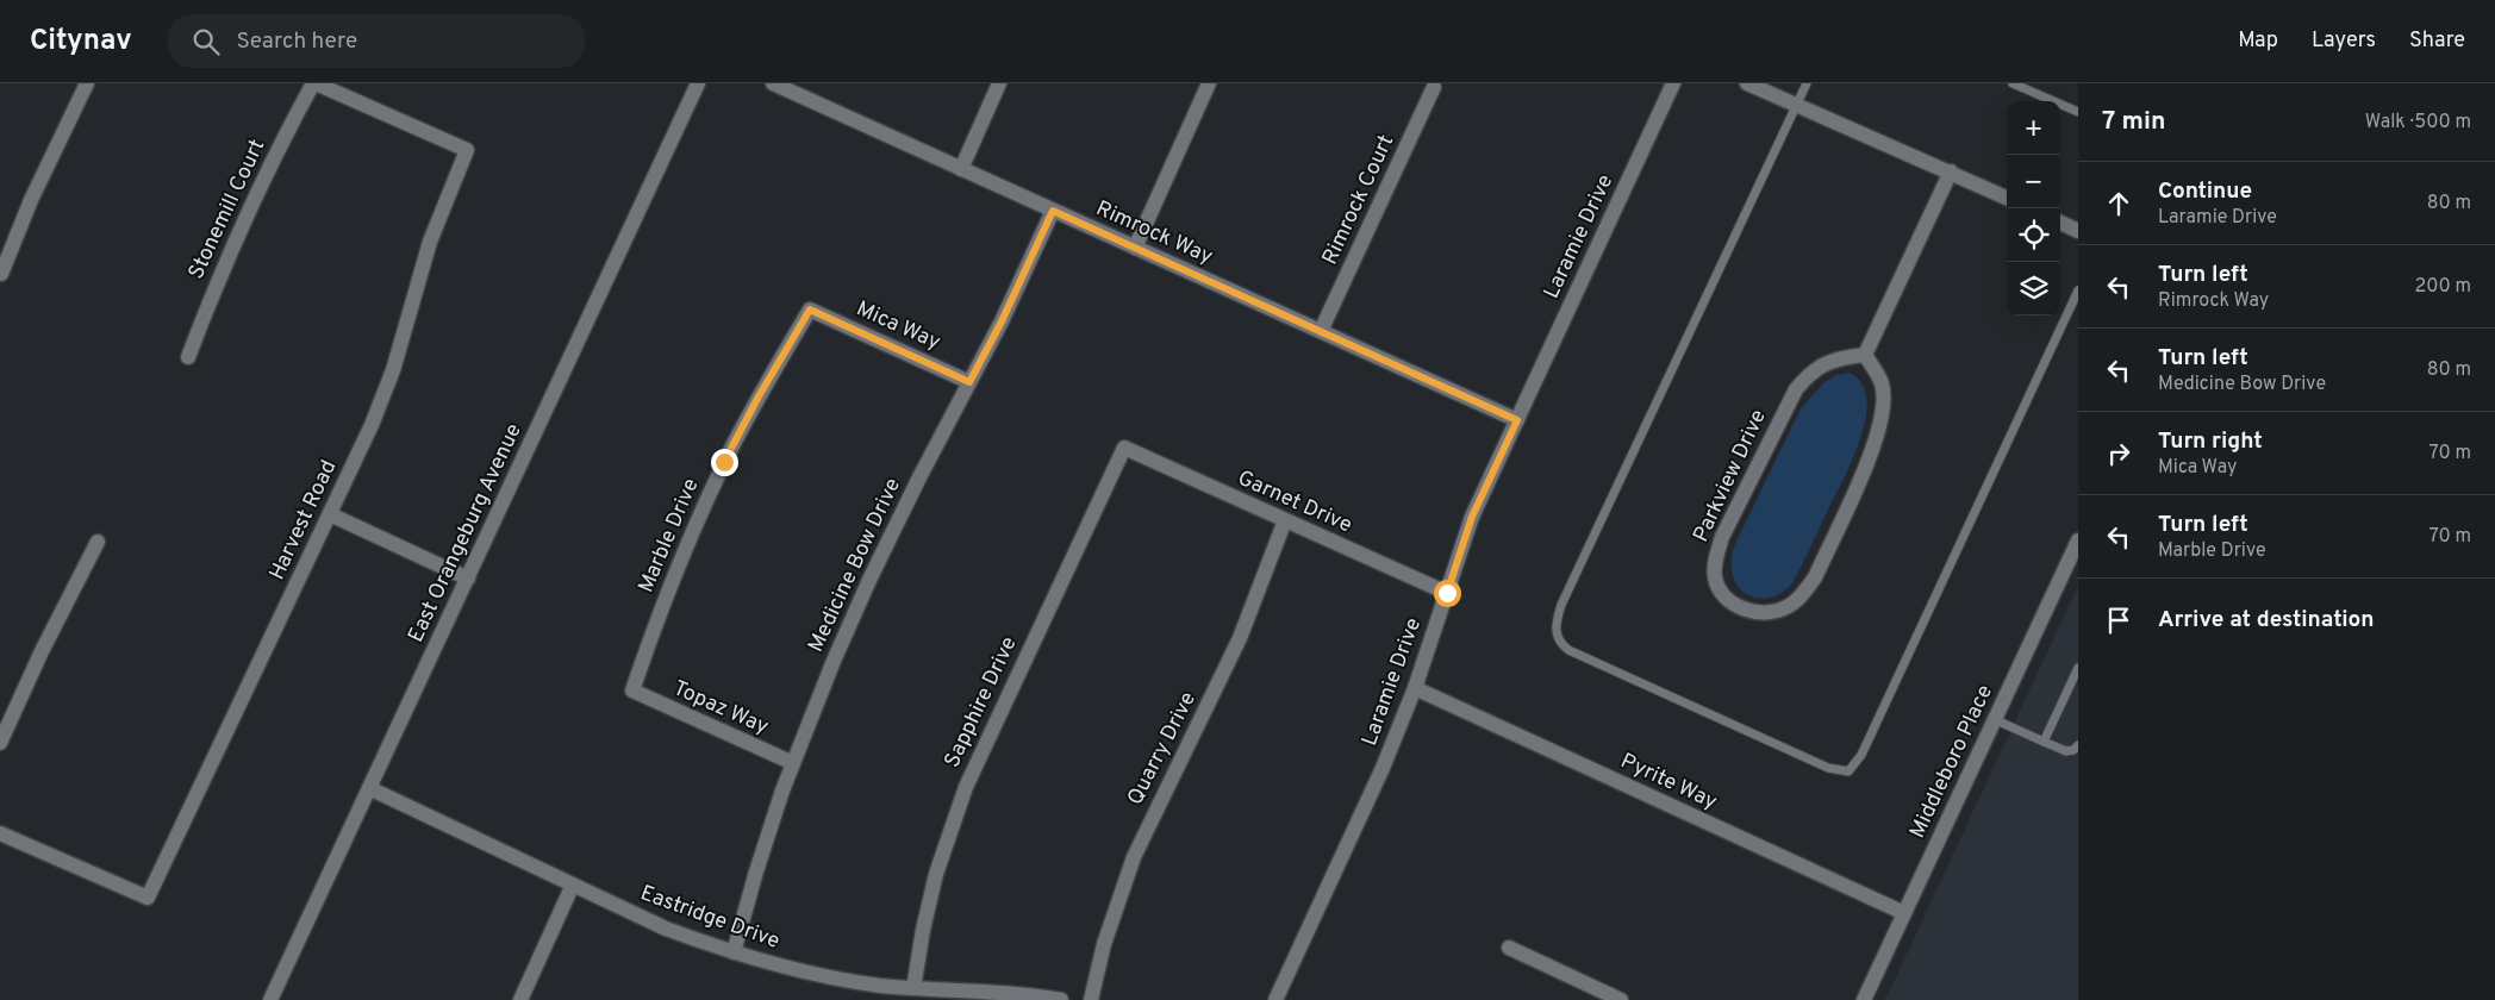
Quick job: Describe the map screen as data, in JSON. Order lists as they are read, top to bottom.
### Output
{
  "streets": {
    "street": [
      "Rimrock Court",
      "Stonemill Court",
      "Rimrock Way",
      "Laramie Drive",
      "Mica Way",
      "Parkview Drive",
      "Garnet Drive",
      "Harvest Road",
      "East Orangeburg Avenue",
      "Marble Drive",
      "Medicine Bow Drive",
      "Sapphire Drive",
      "Topaz Way",
      "Quarry Drive",
      "Middleboro Place",
      "Pyrite Way",
      "Eastridge Drive"
    ]
  },
  "crossings": [
    ["Rimrock Court", "Rimrock Way"],
    ["Stonemill Court", "Harvest Road"],
    ["Rimrock Way", "Laramie Drive"],
    ["Rimrock Way", "Medicine Bow Drive"],
    ["Laramie Drive", "Garnet Drive"],
    ["Laramie Drive", "Pyrite Way"],
    ["Mica Way", "Marble Drive"],
    ["Mica Way", "Medicine Bow Drive"],
    ["Garnet Drive", "Sapphire Drive"],
    ["Garnet Drive", "Quarry Drive"],
    ["East Orangeburg Avenue", "Eastridge Drive"],
    ["Marble Drive", "Topaz Way"],
    ["Medicine Bow Drive", "Topaz Way"],
    ["Medicine Bow Drive", "Eastridge Drive"],
    ["Sapphire Drive", "Eastridge Drive"],
    ["Middleboro Place", "Pyrite Way"]
  ],
  "page": {
    "header": "Citynav",
    "search": "Search here",
    "nav": ["Map", "Layers", "Share"],
    "heading": ["7 min", "Walk · 500 m"],
    "map_buttons": ["+", "−"],
    "list": [
      ["Continue", "Laramie Drive", "80 m"],
      ["Turn left", "Rimrock Way", "200 m"],
      ["Turn left", "Medicine Bow Drive", "80 m"],
      ["Turn right", "Mica Way", "70 m"],
      ["Turn left", "Marble Drive", "70 m"],
      "Arrive at destination"
    ]
  }
}
